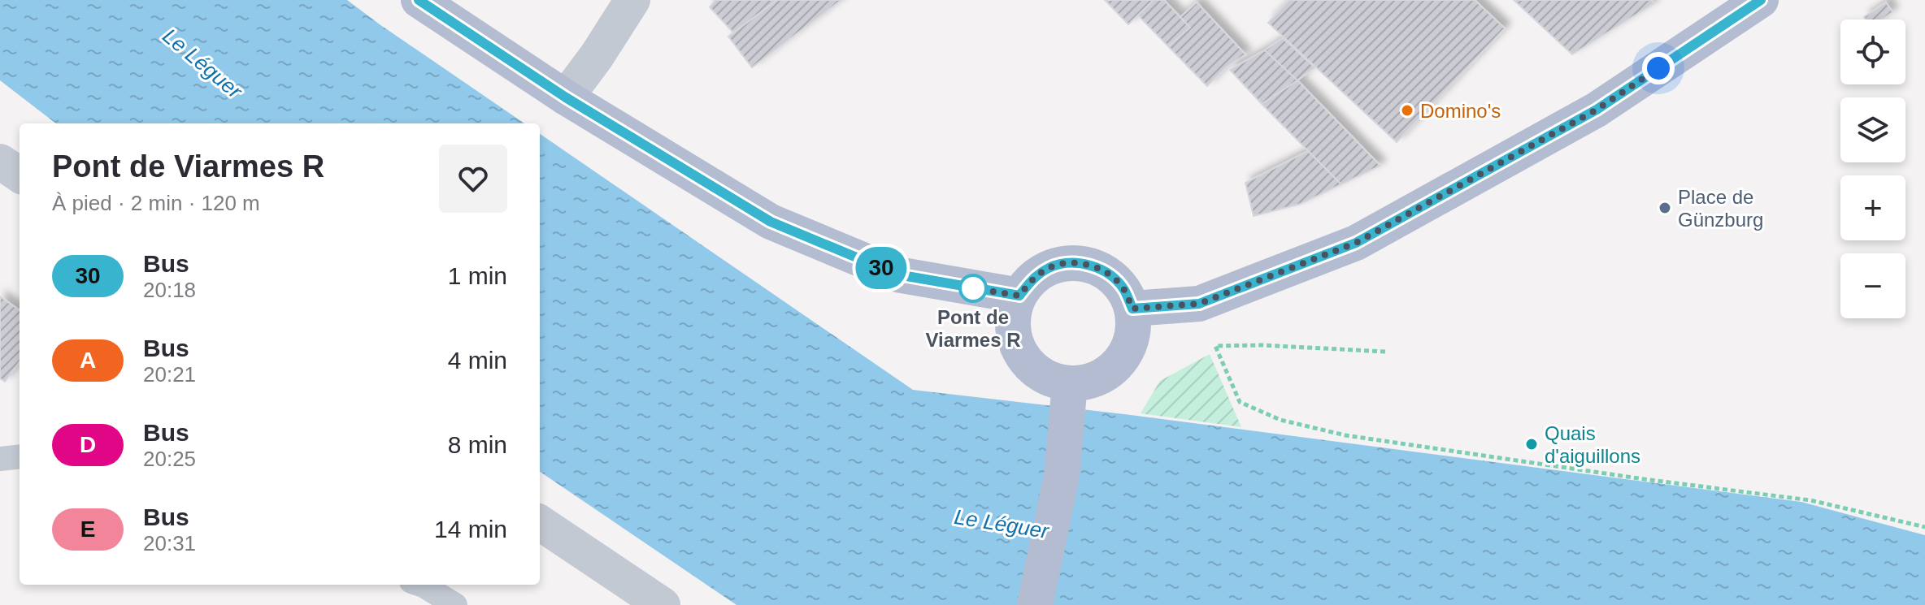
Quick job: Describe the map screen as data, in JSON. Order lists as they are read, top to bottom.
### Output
{
  "water": ["Le Léguer"],
  "places": [
    "Domino's",
    "Place de Günzburg",
    "Pont de Viarmes R",
    "Quais d'aiguillons"
  ],
  "lines": ["bus line 30"],
  "page": {
    "on_map": "30",
    "map_buttons": ["+", "−"],
    "heading": ["Pont de Viarmes R", "À pied · 2 min · 120 m"],
    "list": [
      {
        "mark": "30",
        "name": "Bus",
        "note": "20:18",
        "value": "1 min"
      },
      {
        "mark": "A",
        "name": "Bus",
        "note": "20:21",
        "value": "4 min"
      },
      {
        "mark": "D",
        "name": "Bus",
        "note": "20:25",
        "value": "8 min"
      },
      {
        "mark": "E",
        "name": "Bus",
        "note": "20:31",
        "value": "14 min"
      }
    ]
  }
}
